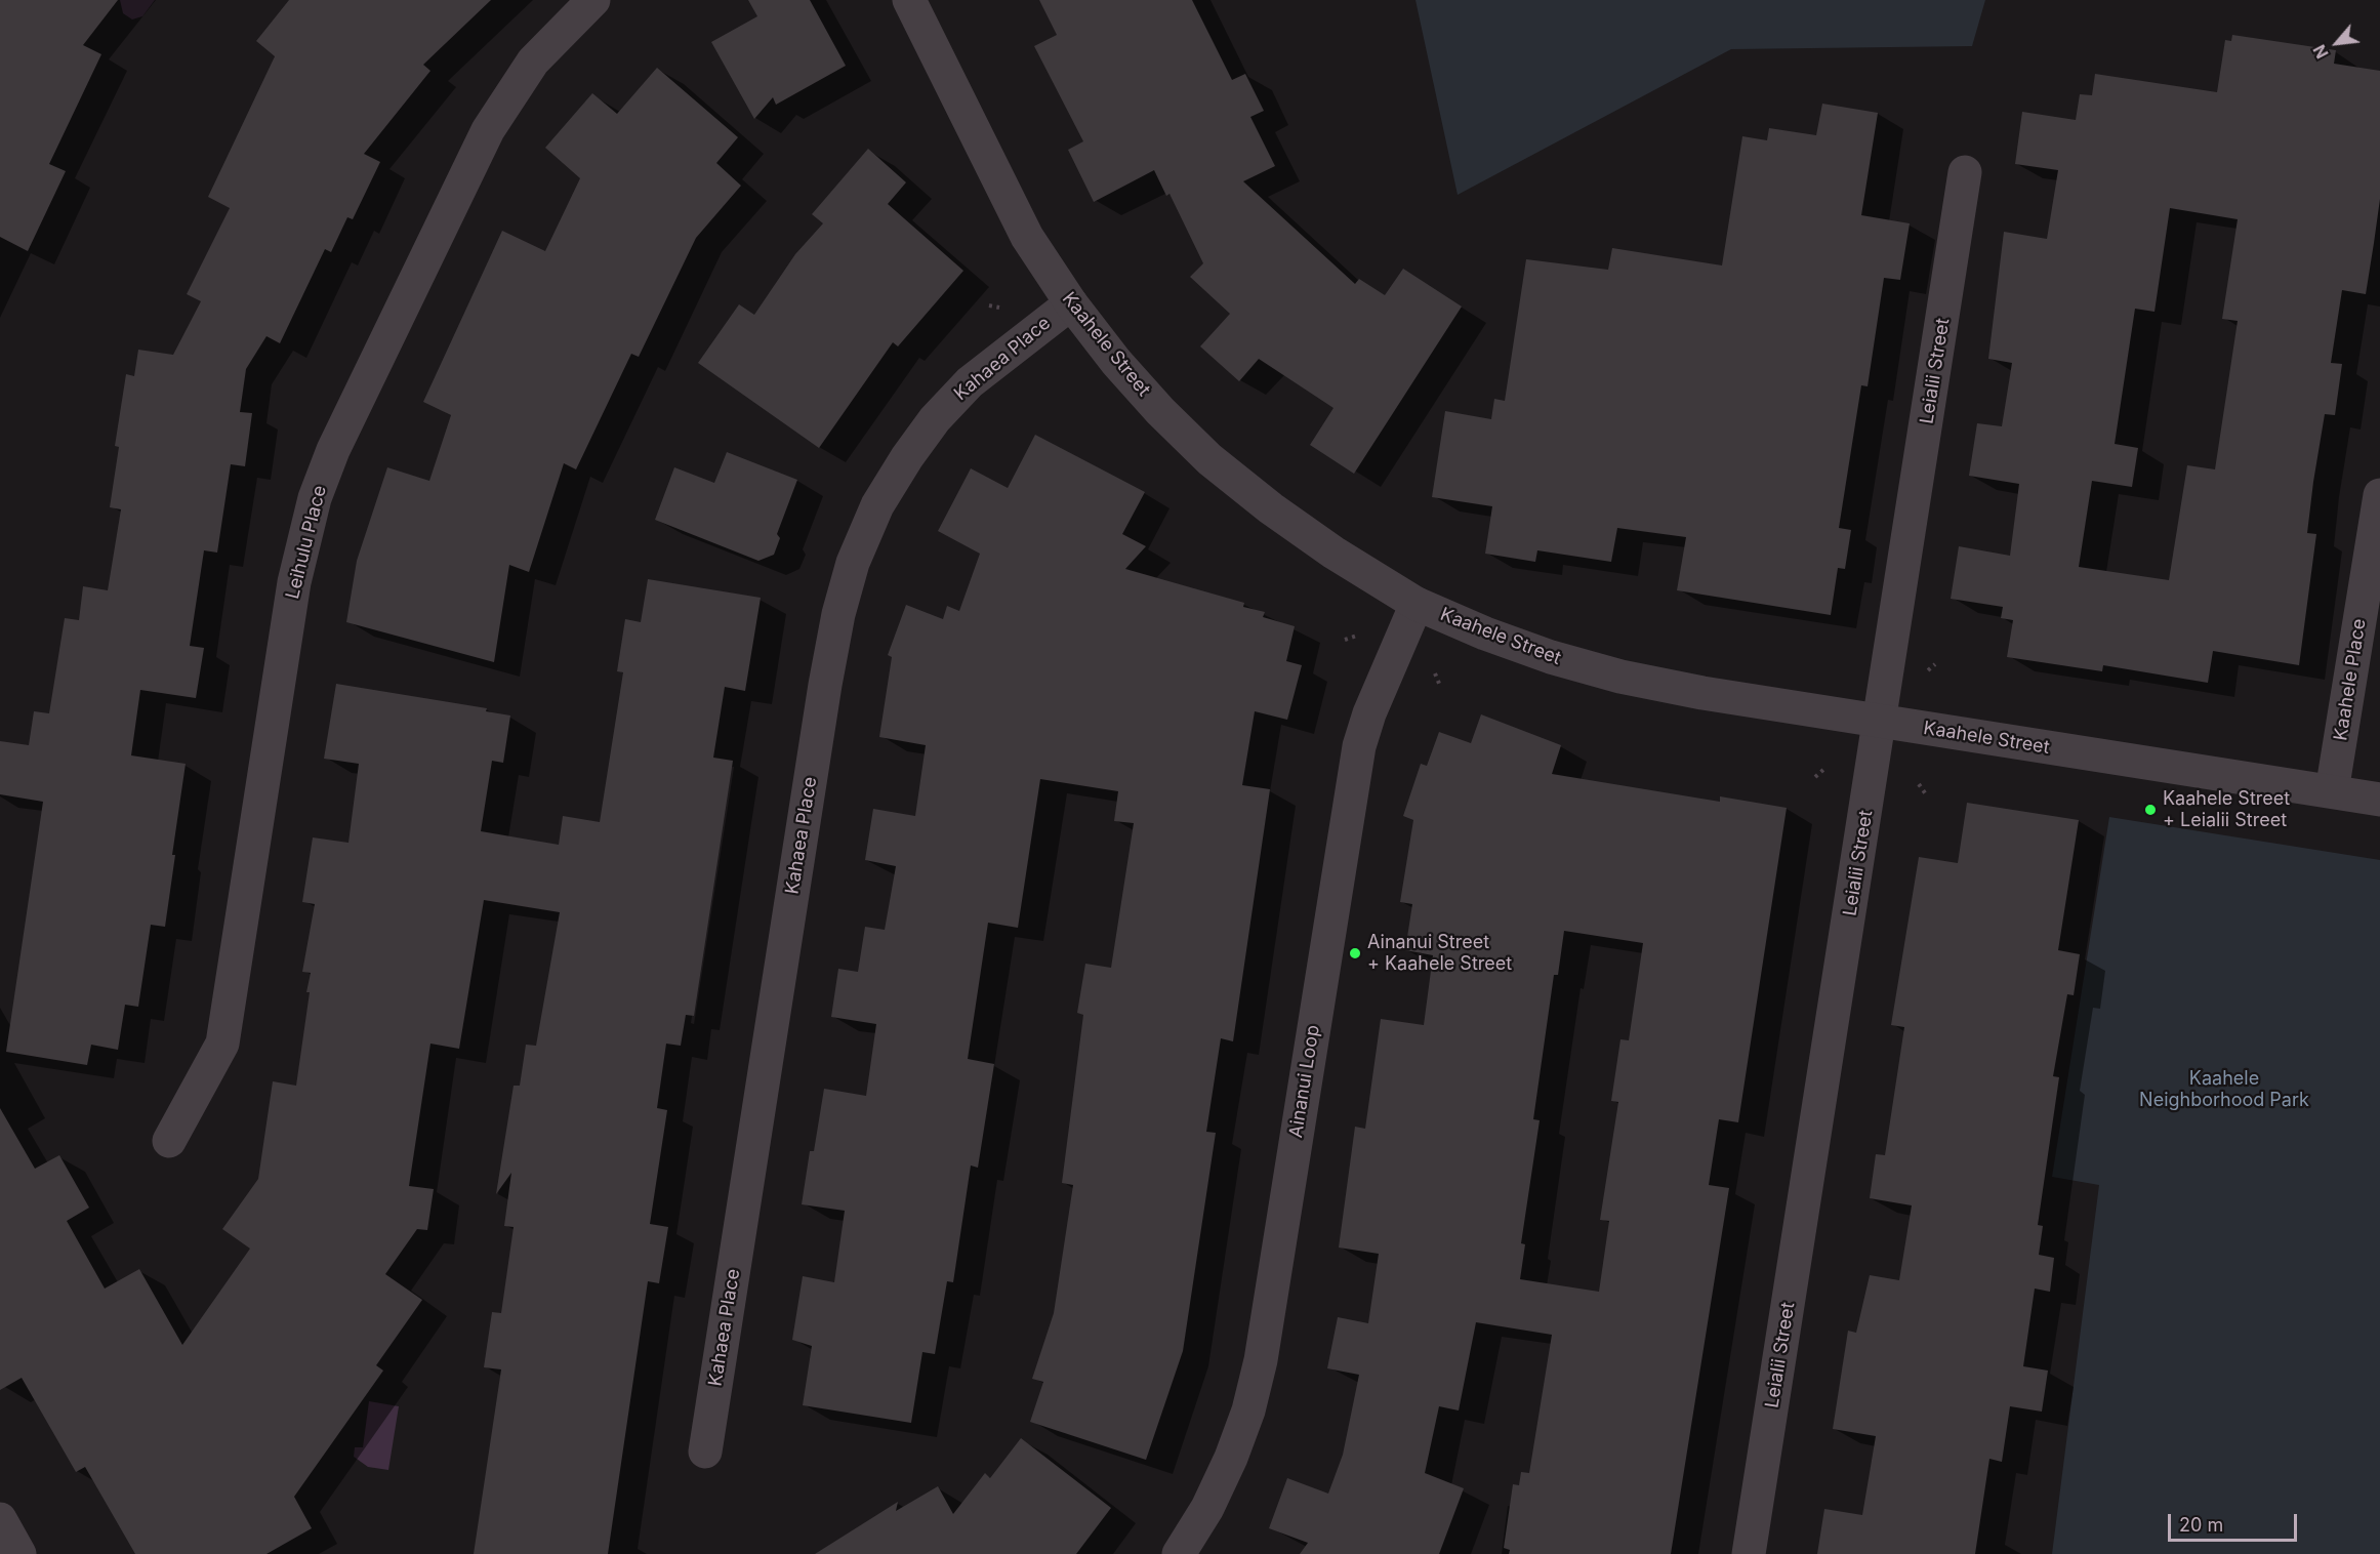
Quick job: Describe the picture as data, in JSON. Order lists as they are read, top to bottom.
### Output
{
  "streets": {
    "street": [
      "Kaahele Street",
      "Kahaea Place",
      "Leialii Street",
      "Leihulu Place",
      "Kaahele Place",
      "Ainanui Loop"
    ]
  },
  "crossings": [
    ["Kaahele Street", "Kahaea Place"],
    ["Kaahele Street", "Leialii Street"],
    ["Kaahele Street", "Kaahele Place"],
    ["Kaahele Street", "Ainanui Loop"]
  ],
  "parks": ["Kaahele Neighborhood Park"],
  "places": ["Kaahele Street + Leialii Street", "Ainanui Street + Kaahele Street"],
  "scale_bar": "20 m",
  "north": "bottom left"
}
